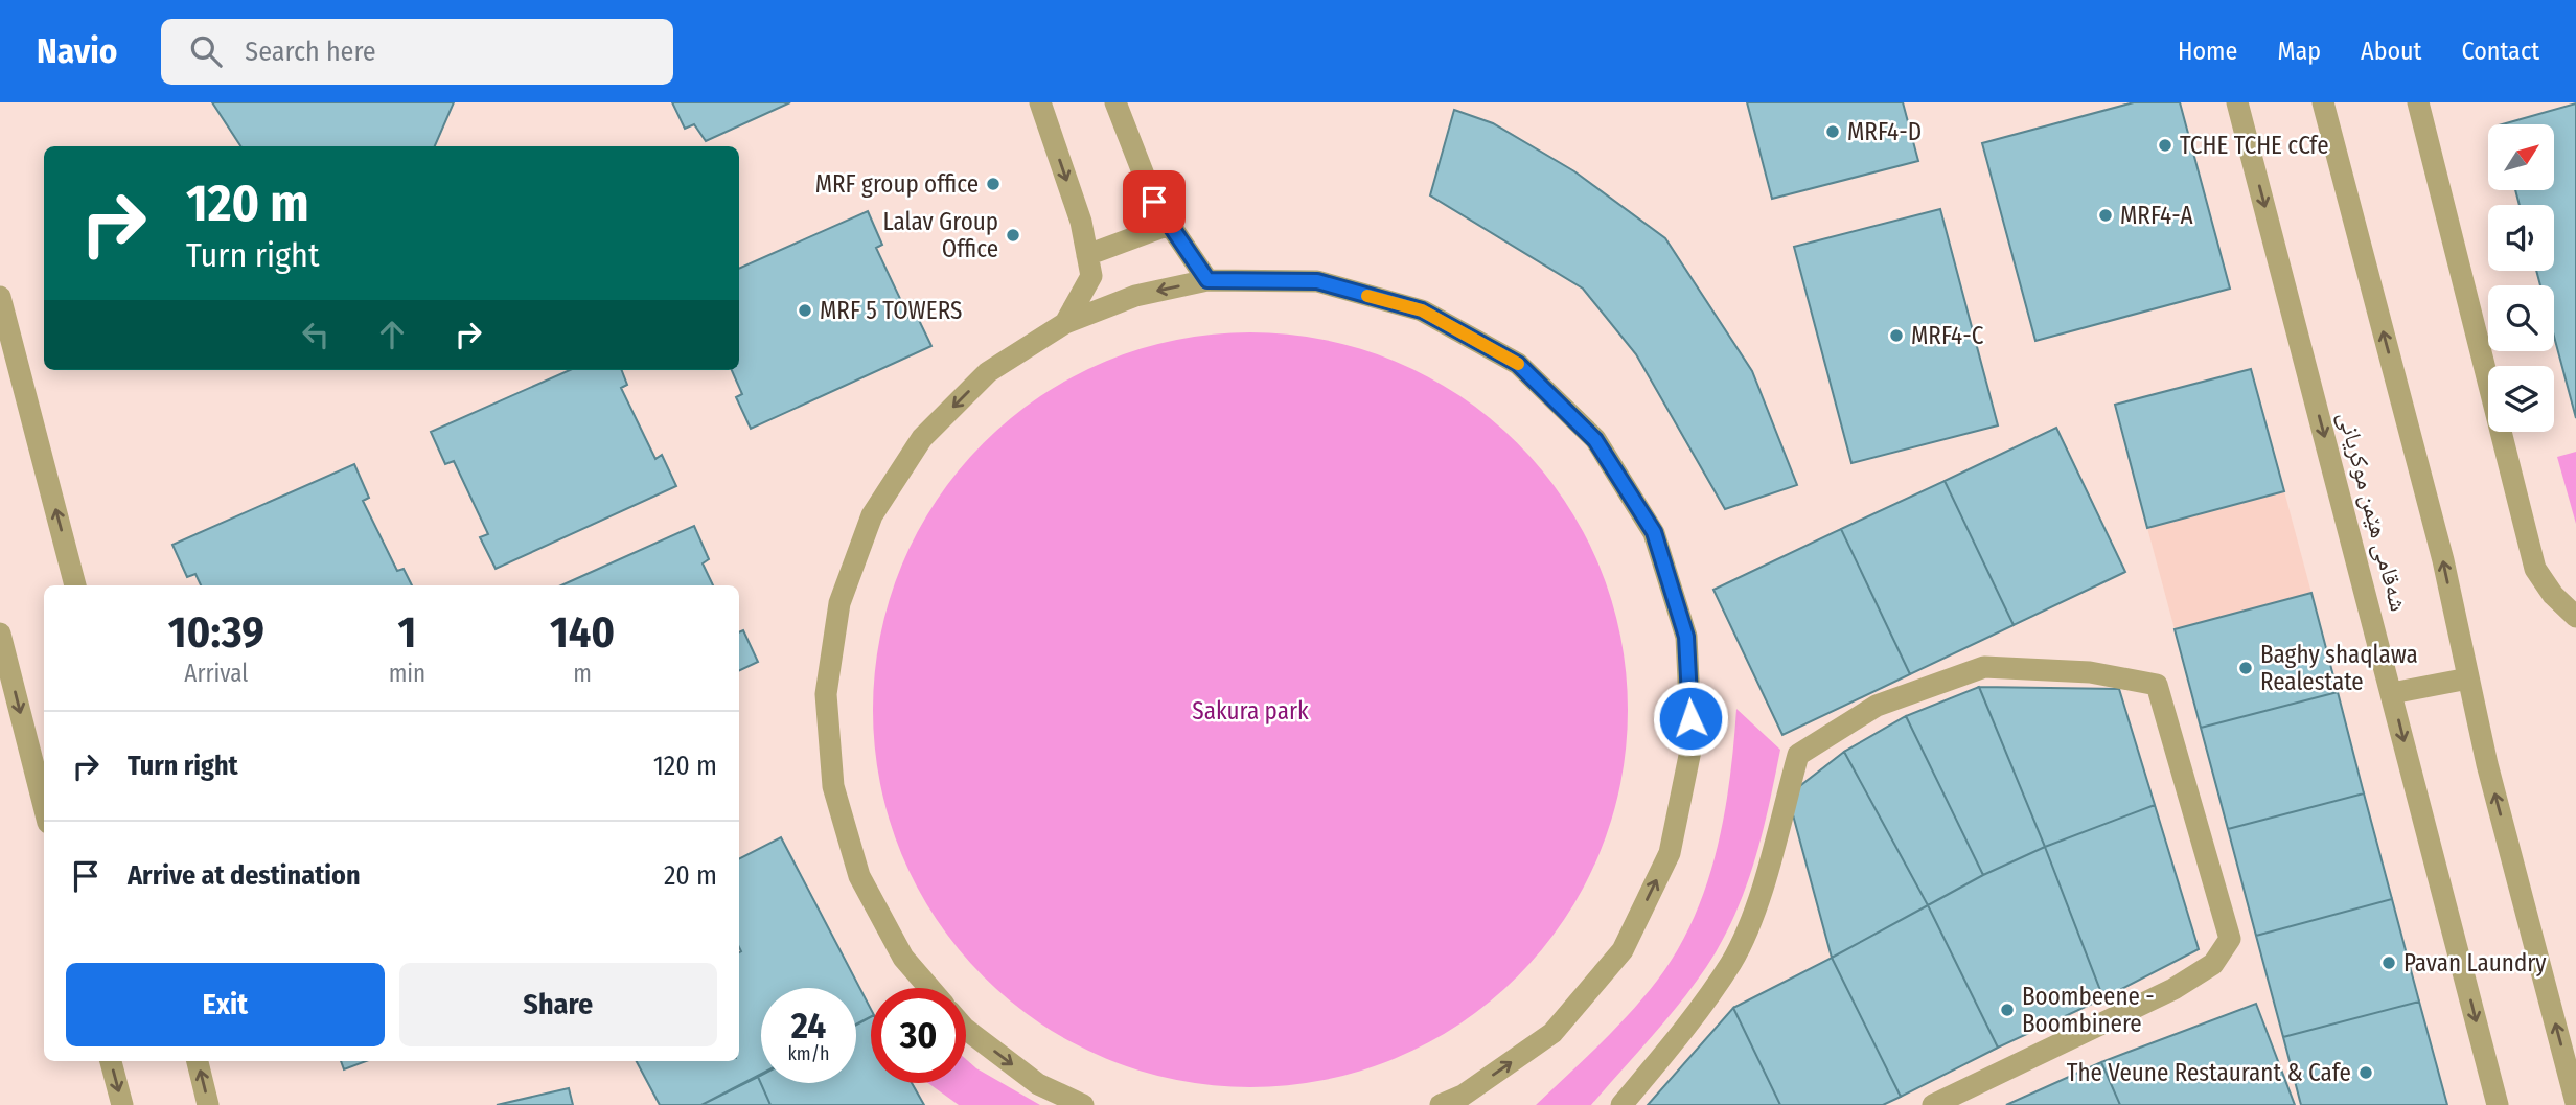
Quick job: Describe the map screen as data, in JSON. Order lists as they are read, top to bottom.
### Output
{
  "streets": {
    "street": ["شەقامی هێمن موکریانی"]
  },
  "parks": ["Sakura park"],
  "places": [
    "MRF4-D",
    "TCHE TCHE cCfe",
    "MRF group office",
    "MRF4-A",
    "Lalav Group Office",
    "MRF 5 TOWERS",
    "MRF4-C",
    "Baghy shaqlawa Realestate",
    "Pavan Laundry",
    "Boombeene - Boombinere",
    "The Veune Restaurant & Cafe"
  ],
  "north": "top right",
  "page": {
    "header": "Navio",
    "search": "Search here",
    "nav": [
      "Home",
      "Map",
      "About",
      "Contact"
    ],
    "turn": ["120 m", "Turn right"],
    "eta": [
      "10:39",
      "Arrival",
      "1",
      "min",
      "140",
      "m"
    ],
    "list": [
      {
        "name": "Turn right",
        "value": "120 m"
      },
      {
        "name": "Arrive at destination",
        "value": "20 m"
      }
    ],
    "buttons": ["Exit", "Share"],
    "speed": "24 km/h",
    "limit": "30"
  }
}
